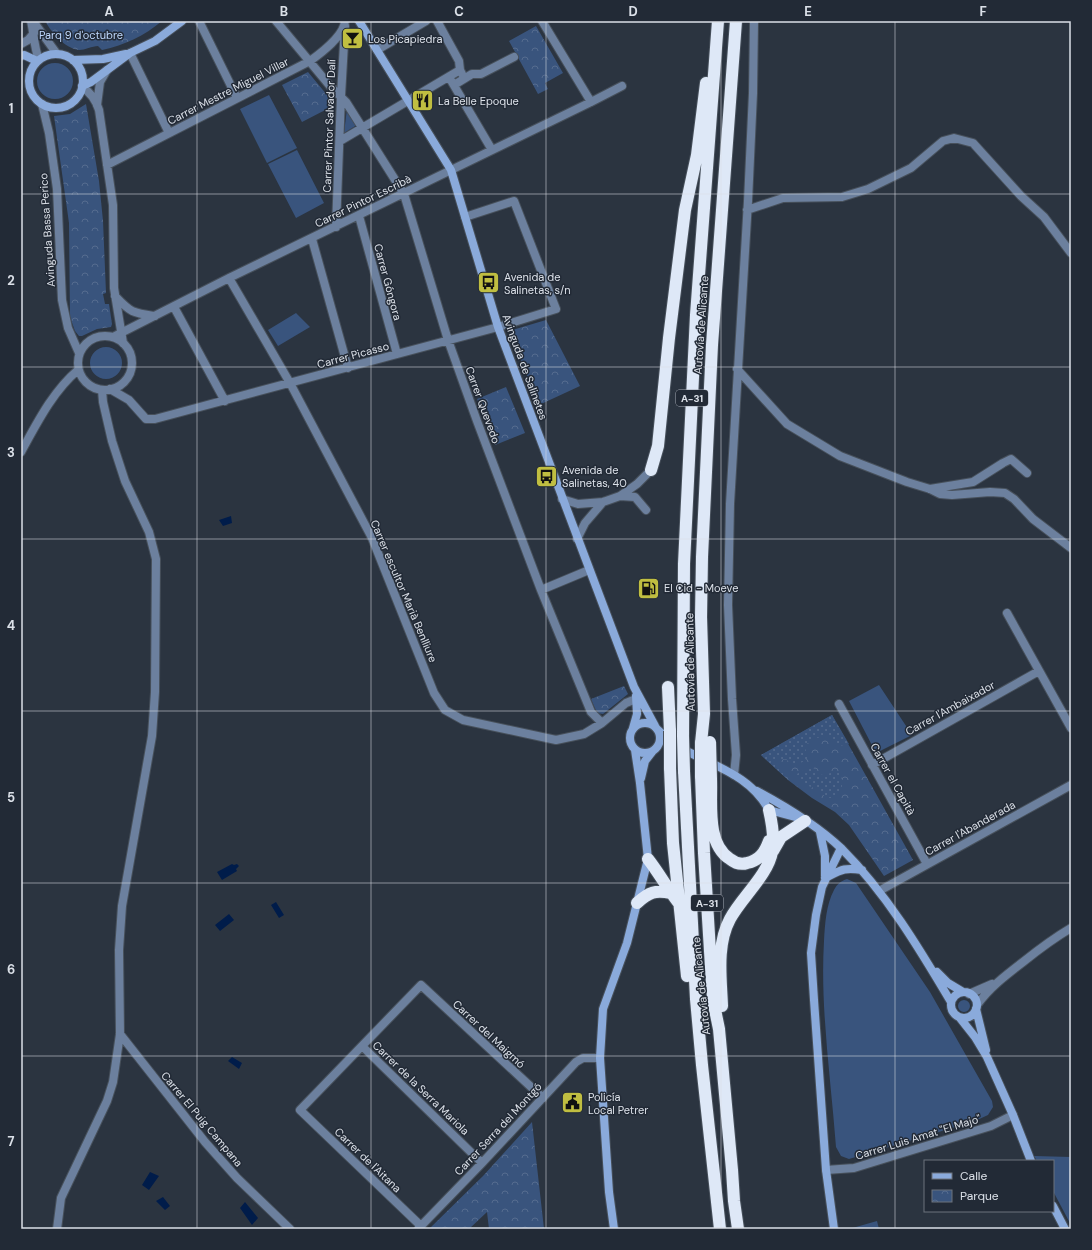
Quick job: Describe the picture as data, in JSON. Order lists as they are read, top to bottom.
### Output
{
  "streets": {
    "highway": ["Autovía de Alicante", "A-31"],
    "street": [
      "Carrer Mestre Miguel Villar",
      "Carrer Pintor Salvador Dalí",
      "Carrer Pintor Escribà",
      "Avinguda Bassa Perico",
      "Carrer Góngora",
      "Carrer Picasso",
      "Avinguda de Salinetes",
      "Carrer Quevedo",
      "Carrer escultor Marià Benlliure",
      "Carrer l'Ambaixador",
      "Carrer el Capità",
      "Carrer l'Abanderada",
      "Carrer del Maigmó",
      "Carrer de la Serra Mariola",
      "Carrer El Puig Campana",
      "Carrer Serra del Montgó",
      "Carrer Luis Amat \"El Majo\"",
      "Carrer de l'Aitana"
    ]
  },
  "crossings": [
    ["Carrer Mestre Miguel Villar", "Carrer Pintor Salvador Dalí"],
    ["Carrer Mestre Miguel Villar", "Carrer Quevedo"],
    ["Carrer Pintor Salvador Dalí", "Carrer Pintor Escribà"],
    ["Carrer Pintor Salvador Dalí", "Carrer Quevedo"],
    ["Carrer Pintor Escribà", "Avinguda Bassa Perico"],
    ["Carrer Pintor Escribà", "Carrer Góngora"],
    ["Carrer Pintor Escribà", "Carrer Picasso"],
    ["Carrer Pintor Escribà", "Avinguda de Salinetes"],
    ["Carrer Pintor Escribà", "Carrer Quevedo"],
    ["Carrer Pintor Escribà", "Carrer escultor Marià Benlliure"],
    ["Avinguda Bassa Perico", "Carrer Picasso"],
    ["Carrer Góngora", "Carrer Picasso"],
    ["Carrer Picasso", "Avinguda de Salinetes"],
    ["Carrer Picasso", "Carrer Quevedo"],
    ["Carrer Picasso", "Carrer escultor Marià Benlliure"],
    ["Avinguda de Salinetes", "Carrer escultor Marià Benlliure"],
    ["Carrer Quevedo", "Carrer escultor Marià Benlliure"],
    ["Carrer l'Ambaixador", "Carrer el Capità"],
    ["Carrer el Capità", "Carrer l'Abanderada"],
    ["Carrer del Maigmó", "Carrer de la Serra Mariola"],
    ["Carrer del Maigmó", "Carrer Serra del Montgó"],
    ["Carrer del Maigmó", "Carrer de l'Aitana"],
    ["Carrer de la Serra Mariola", "Carrer Serra del Montgó"],
    ["Carrer de la Serra Mariola", "Carrer de l'Aitana"],
    ["Carrer Serra del Montgó", "Carrer de l'Aitana"]
  ],
  "parks": ["Parq 9 d'octubre"],
  "places": {
    "bar": ["Los Picapiedra"],
    "restaurant": ["La Belle Epoque"],
    "bus stop": ["Avenida de Salinetas, s/n", "Avenida de Salinetas, 40"],
    "fuel station": ["El Cid - Moeve"],
    "public building": ["Policía Local Petrer"]
  },
  "legend": ["Calle", "Parque"],
  "grid": {
    "columns": [
      "A",
      "B",
      "C",
      "D",
      "E",
      "F"
    ],
    "rows": [
      "1",
      "2",
      "3",
      "4",
      "5",
      "6",
      "7"
    ]
  }
}
